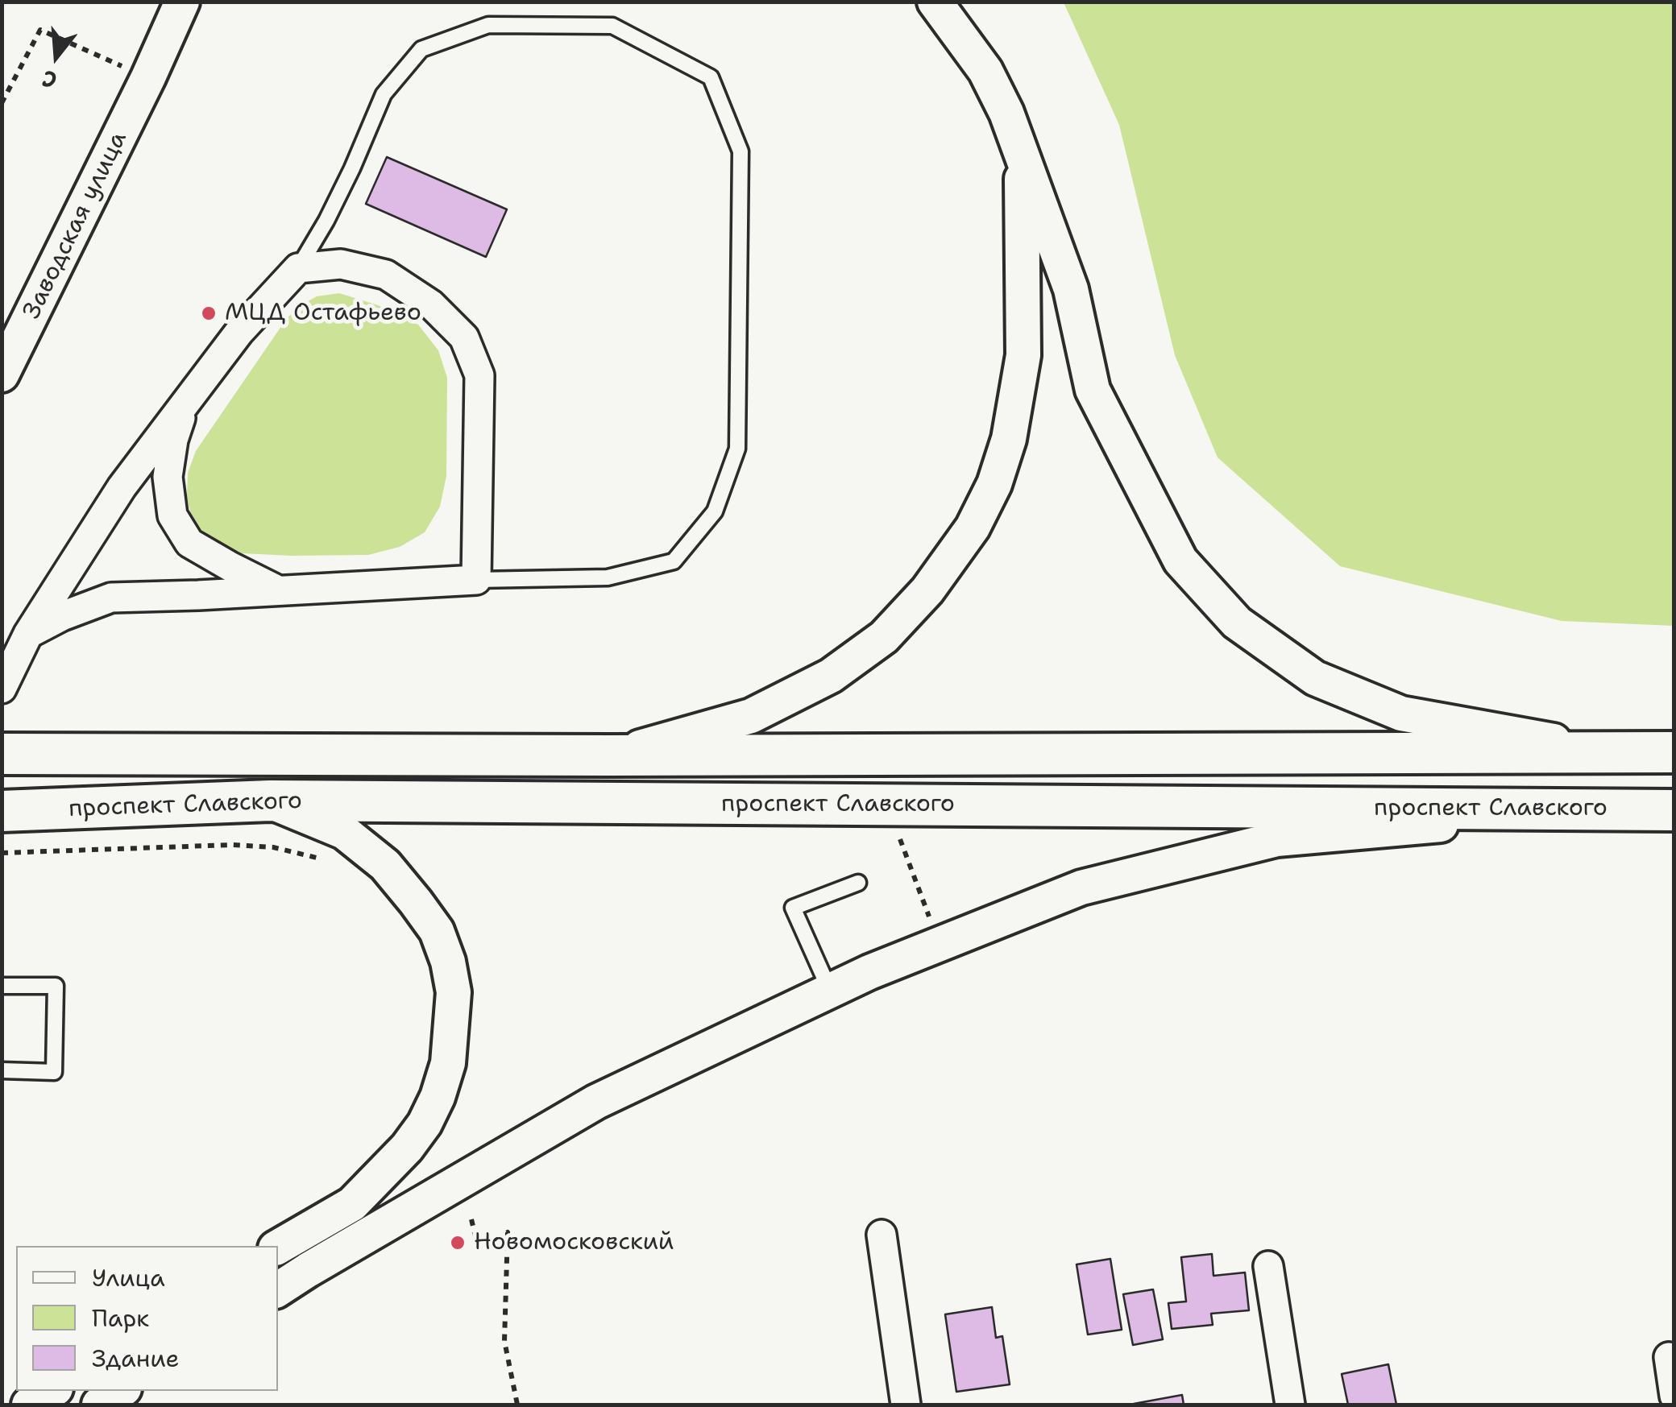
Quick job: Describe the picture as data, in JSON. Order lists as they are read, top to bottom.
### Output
{
  "streets": {
    "main road": ["проспект Славского"],
    "street": ["Заводская улица"]
  },
  "places": ["МЦД Остафьево", "Новомосковский"],
  "legend": ["Улица", "Парк", "Здание"],
  "north": "bottom"
}
